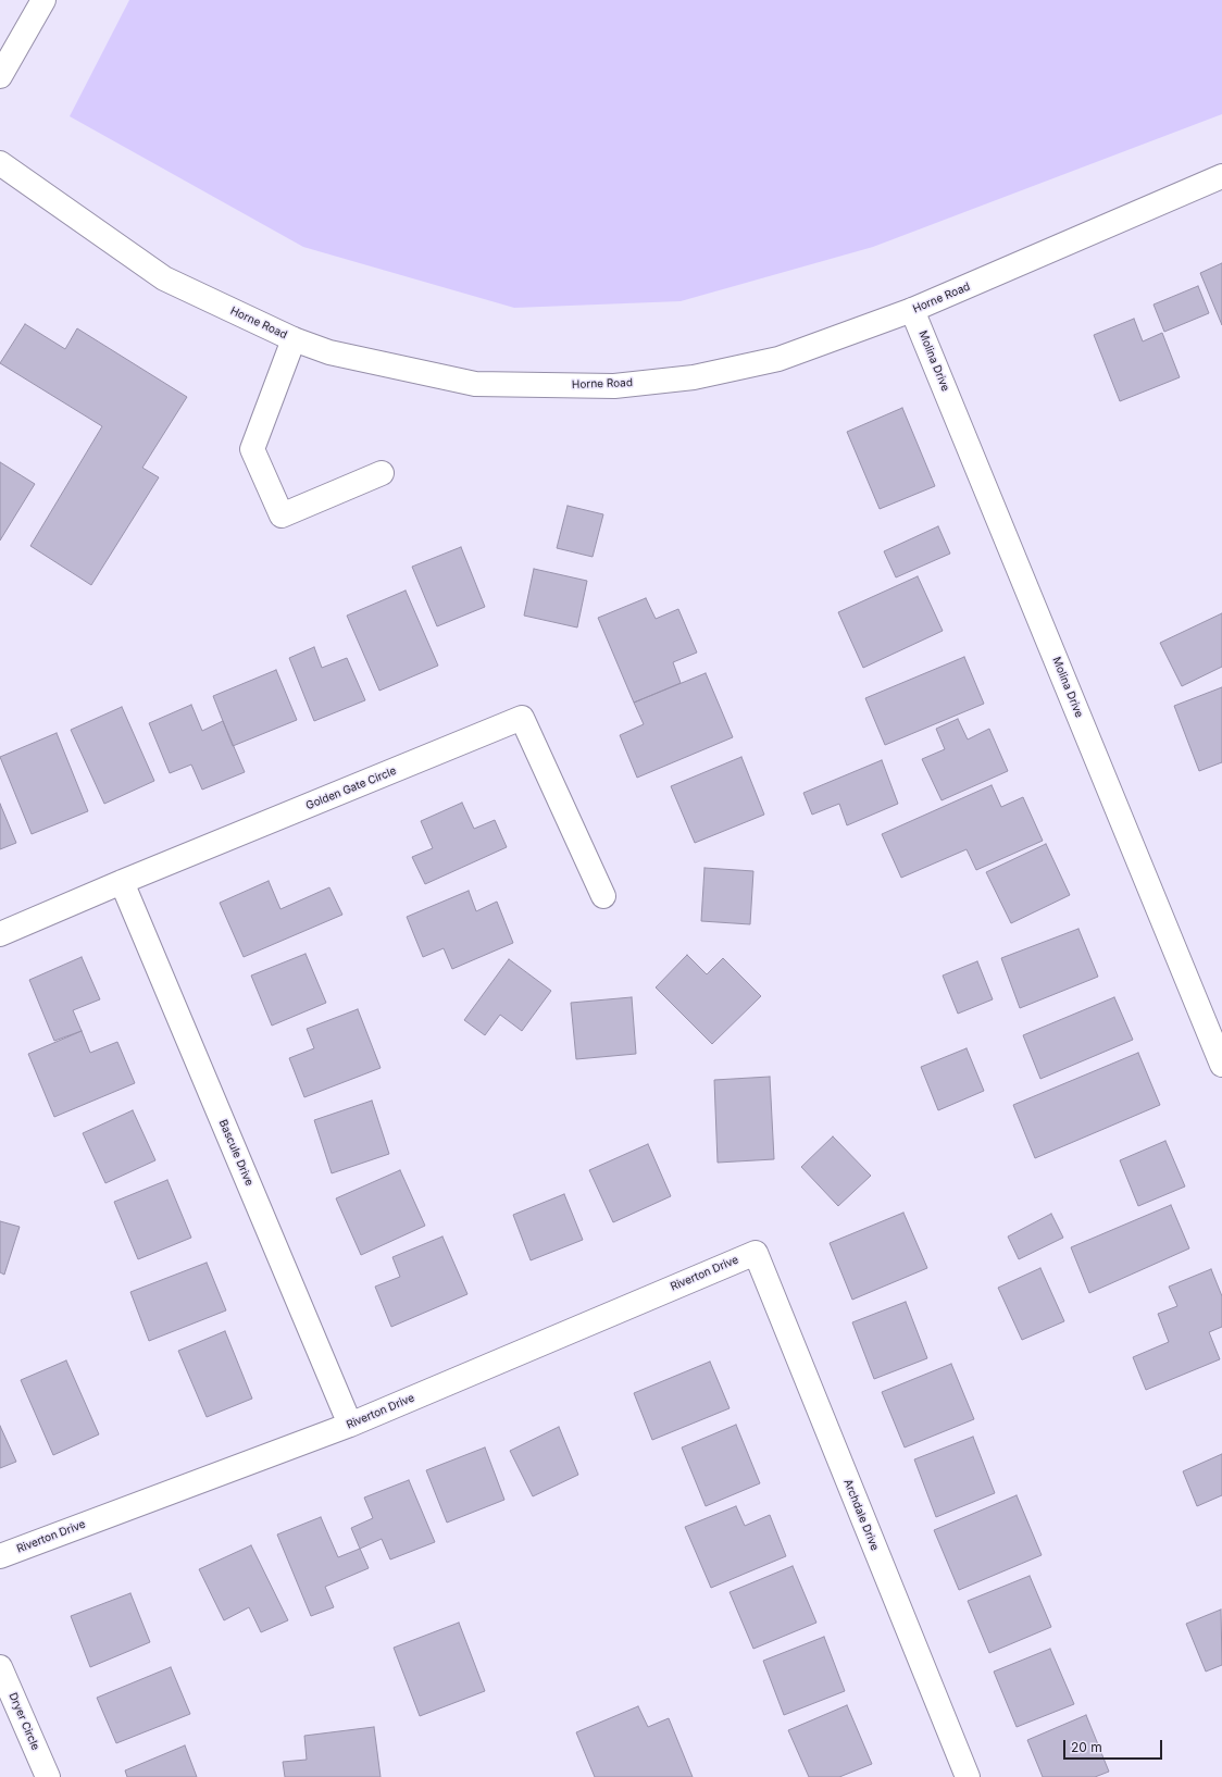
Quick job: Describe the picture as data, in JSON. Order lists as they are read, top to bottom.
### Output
{
  "streets": {
    "street": [
      "Horne Road",
      "Molina Drive",
      "Golden Gate Circle",
      "Bascule Drive",
      "Riverton Drive",
      "Archdale Drive",
      "Dryer Circle"
    ]
  },
  "crossings": [
    ["Horne Road", "Molina Drive"],
    ["Golden Gate Circle", "Bascule Drive"],
    ["Bascule Drive", "Riverton Drive"],
    ["Riverton Drive", "Archdale Drive"]
  ],
  "scale_bar": "20 m"
}
